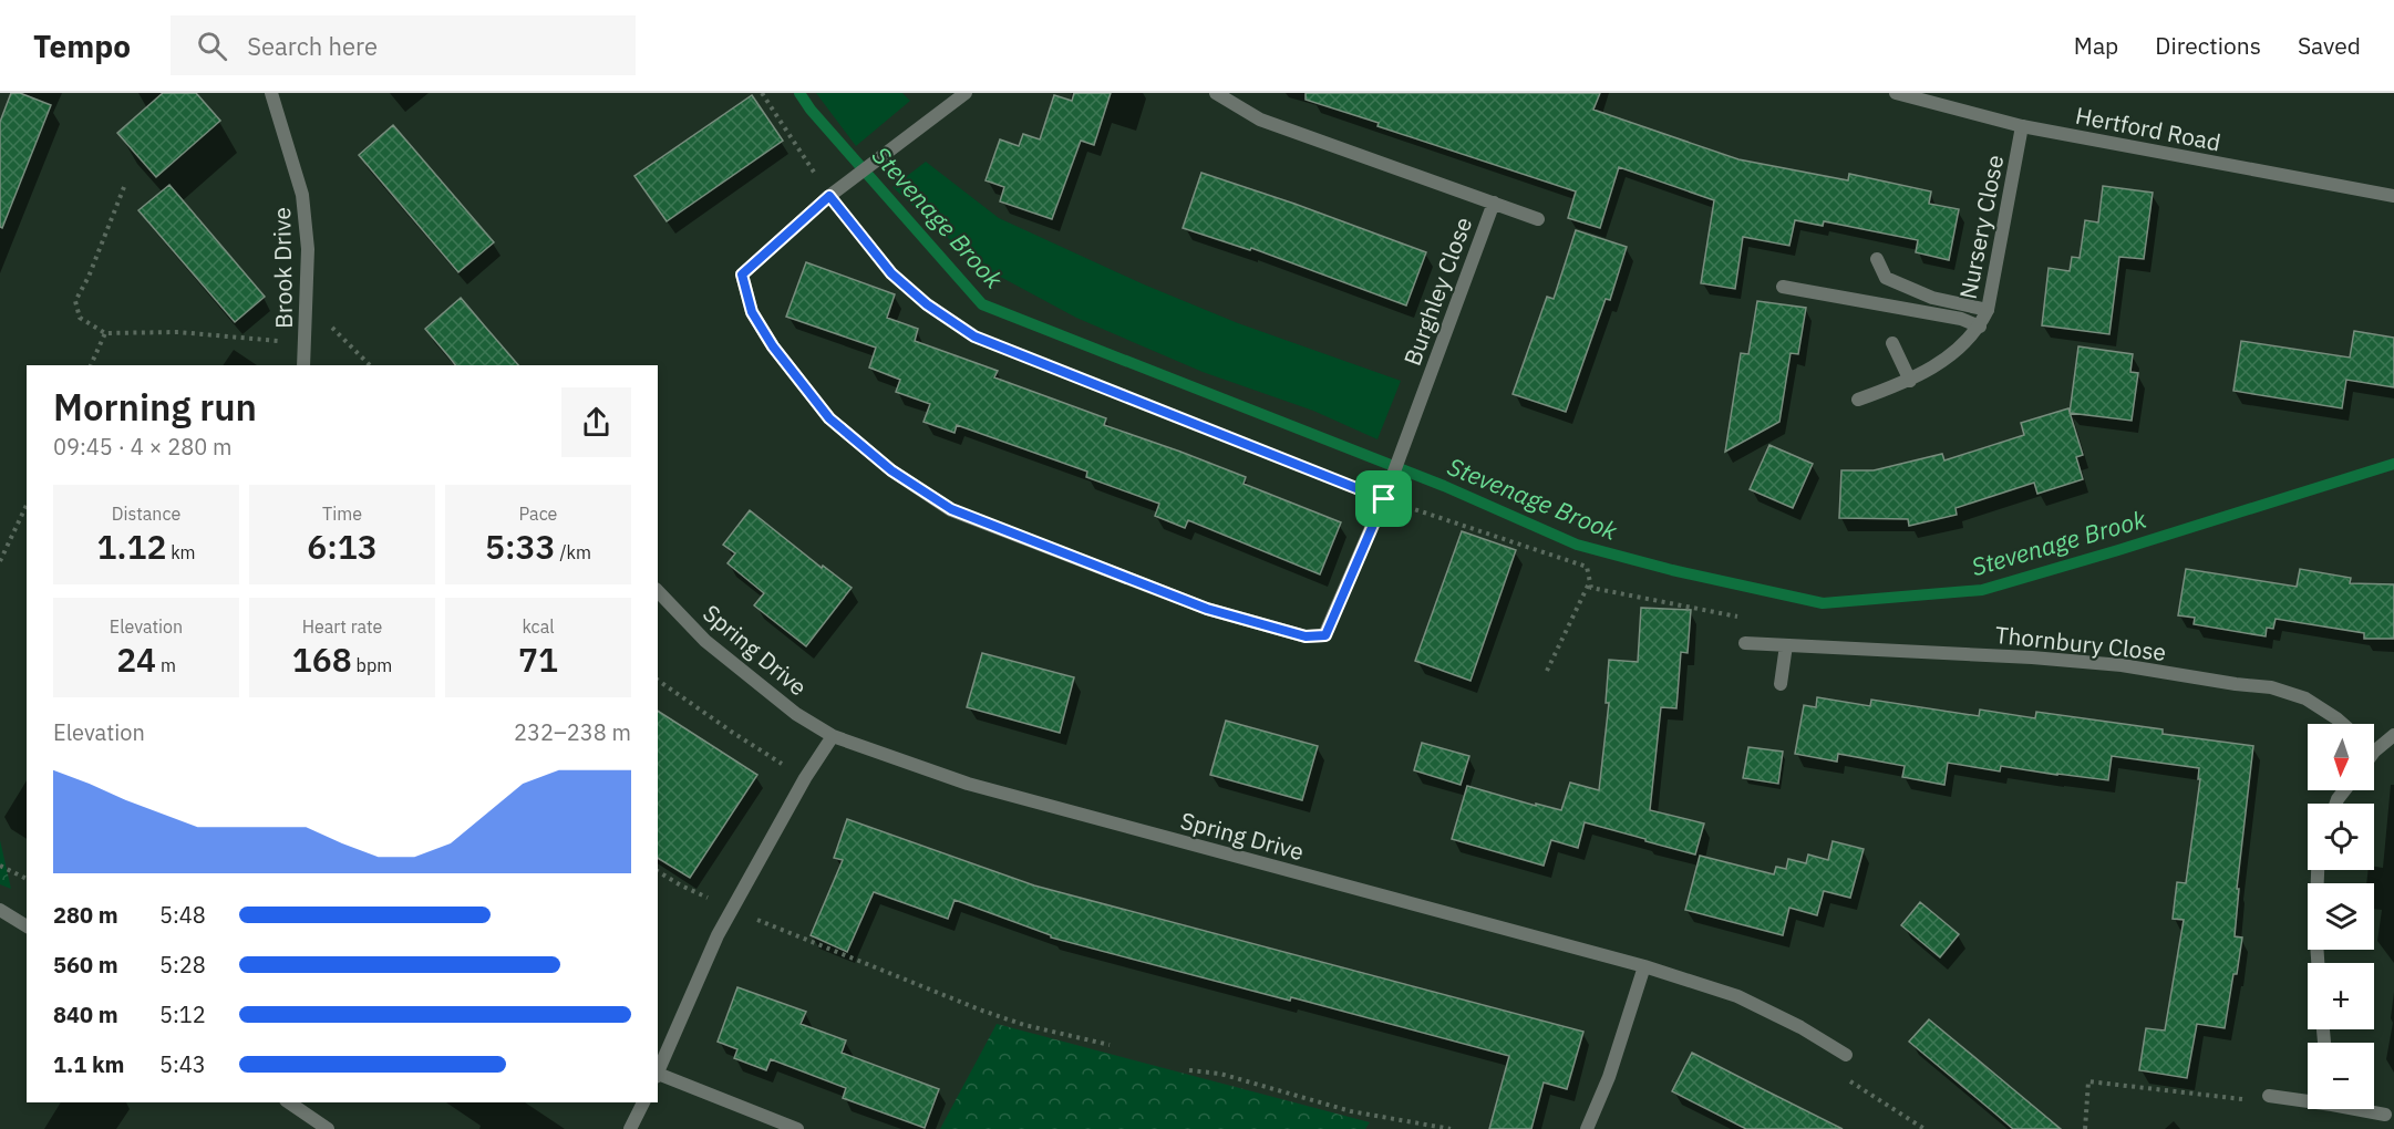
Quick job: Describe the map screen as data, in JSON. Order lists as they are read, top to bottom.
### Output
{
  "streets": {
    "street": [
      "Hertford Road",
      "Nursery Close",
      "Brook Drive",
      "Burghley Close",
      "Thornbury Close",
      "Spring Drive"
    ]
  },
  "crossings": [
    ["Hertford Road", "Nursery Close"]
  ],
  "water": ["Stevenage Brook"],
  "north": "bottom",
  "page": {
    "header": "Tempo",
    "search": "Search here",
    "nav": ["Map", "Directions", "Saved"],
    "heading": ["Morning run", "09:45 · 4 × 280 m"],
    "stats": [
      ["Distance", "1.12 km"],
      ["Time", "6:13"],
      ["Pace", "5:33 /km"],
      ["Elevation", "24 m"],
      ["Heart rate", "168 bpm"],
      ["kcal", "71"]
    ],
    "chart": ["Elevation", "232–238 m"],
    "map_buttons": ["+", "−"],
    "list": [
      {
        "name": "280 m",
        "note": "5:48"
      },
      {
        "name": "560 m",
        "note": "5:28"
      },
      {
        "name": "840 m",
        "note": "5:12"
      },
      {
        "name": "1.1 km",
        "note": "5:43"
      }
    ]
  }
}
